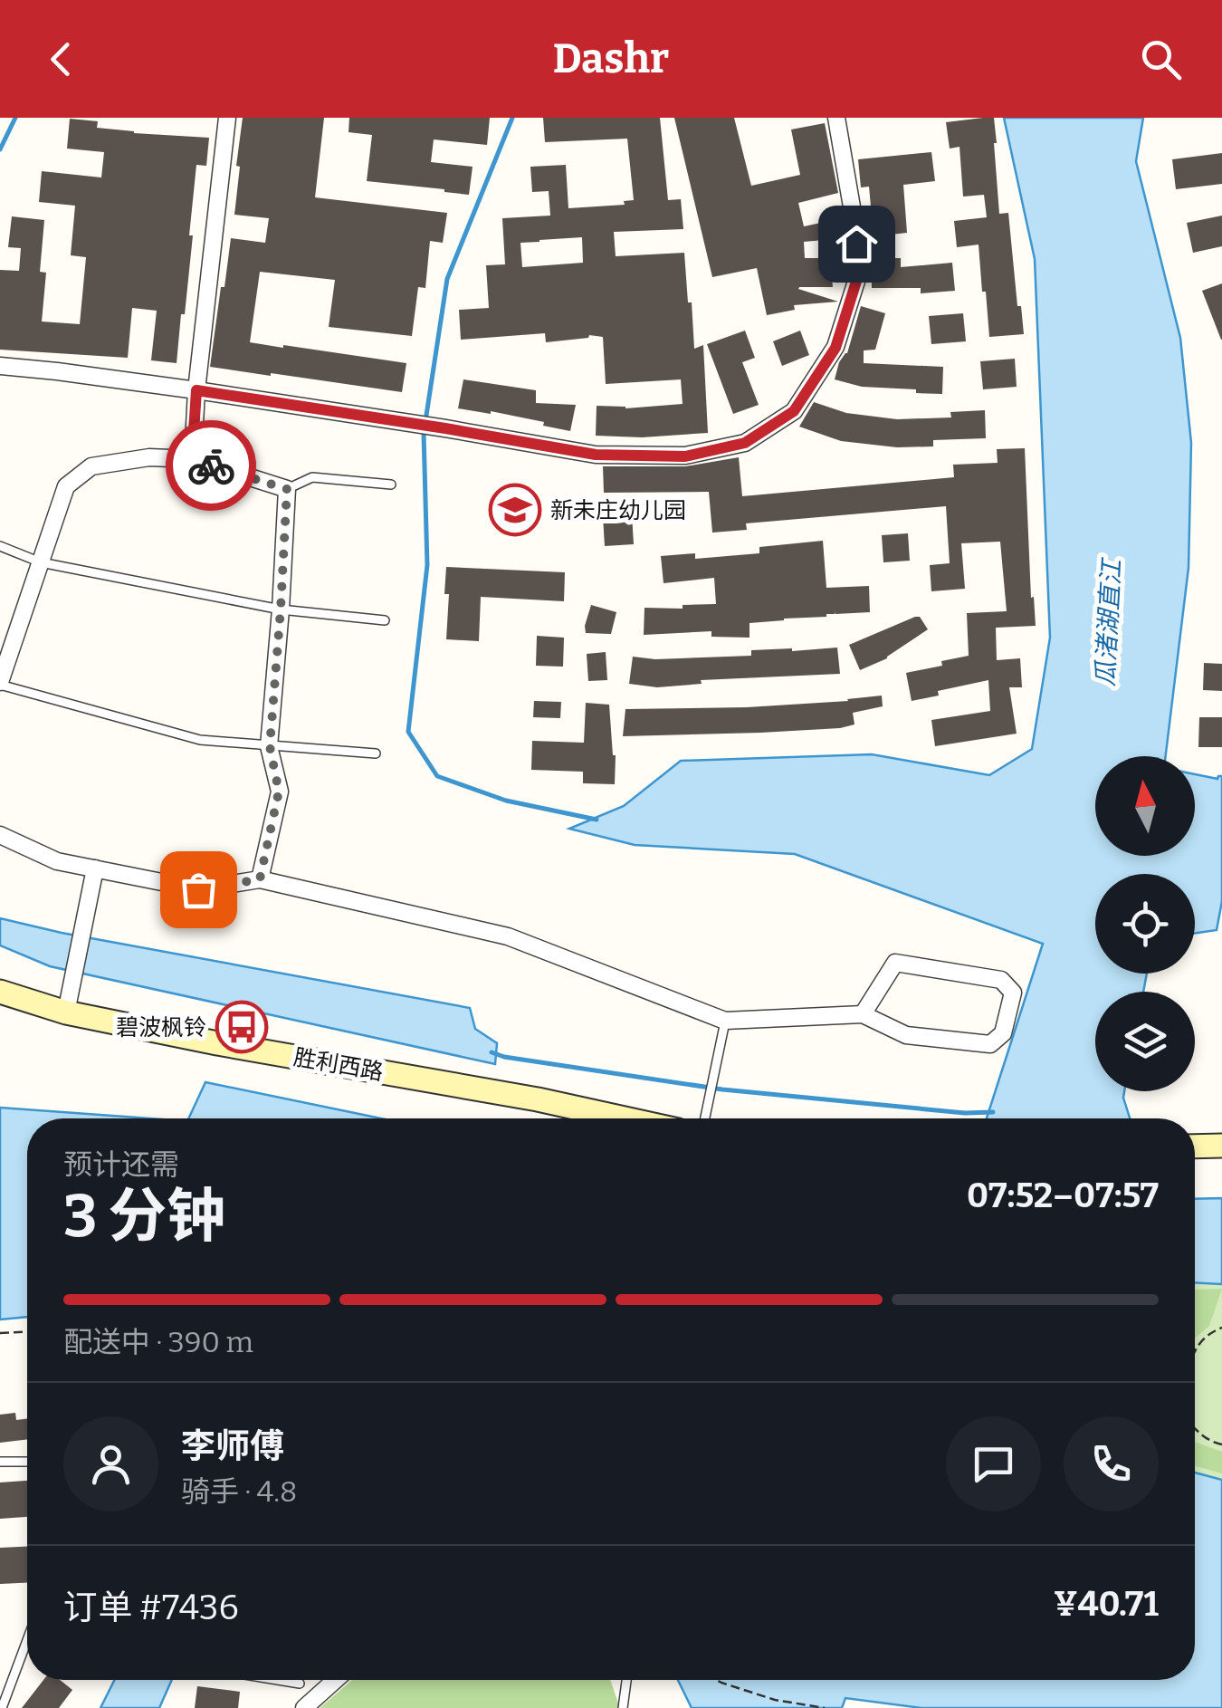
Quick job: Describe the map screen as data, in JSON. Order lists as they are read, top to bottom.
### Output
{
  "streets": {
    "street": ["胜利西路"]
  },
  "water": ["瓜渚湖直江"],
  "places": {
    "school or university": ["新未庄幼儿园"],
    "bus stop": ["碧波枫铃"]
  },
  "north": "top",
  "page": {
    "header": "Dashr",
    "heading": ["3 分钟", "预计还需", "07:52–07:57"],
    "panel": [
      "李师傅",
      "骑手 · 4.8",
      "订单 #7436",
      "¥40.71"
    ],
    "bar": "配送中 · 390 m"
  }
}
